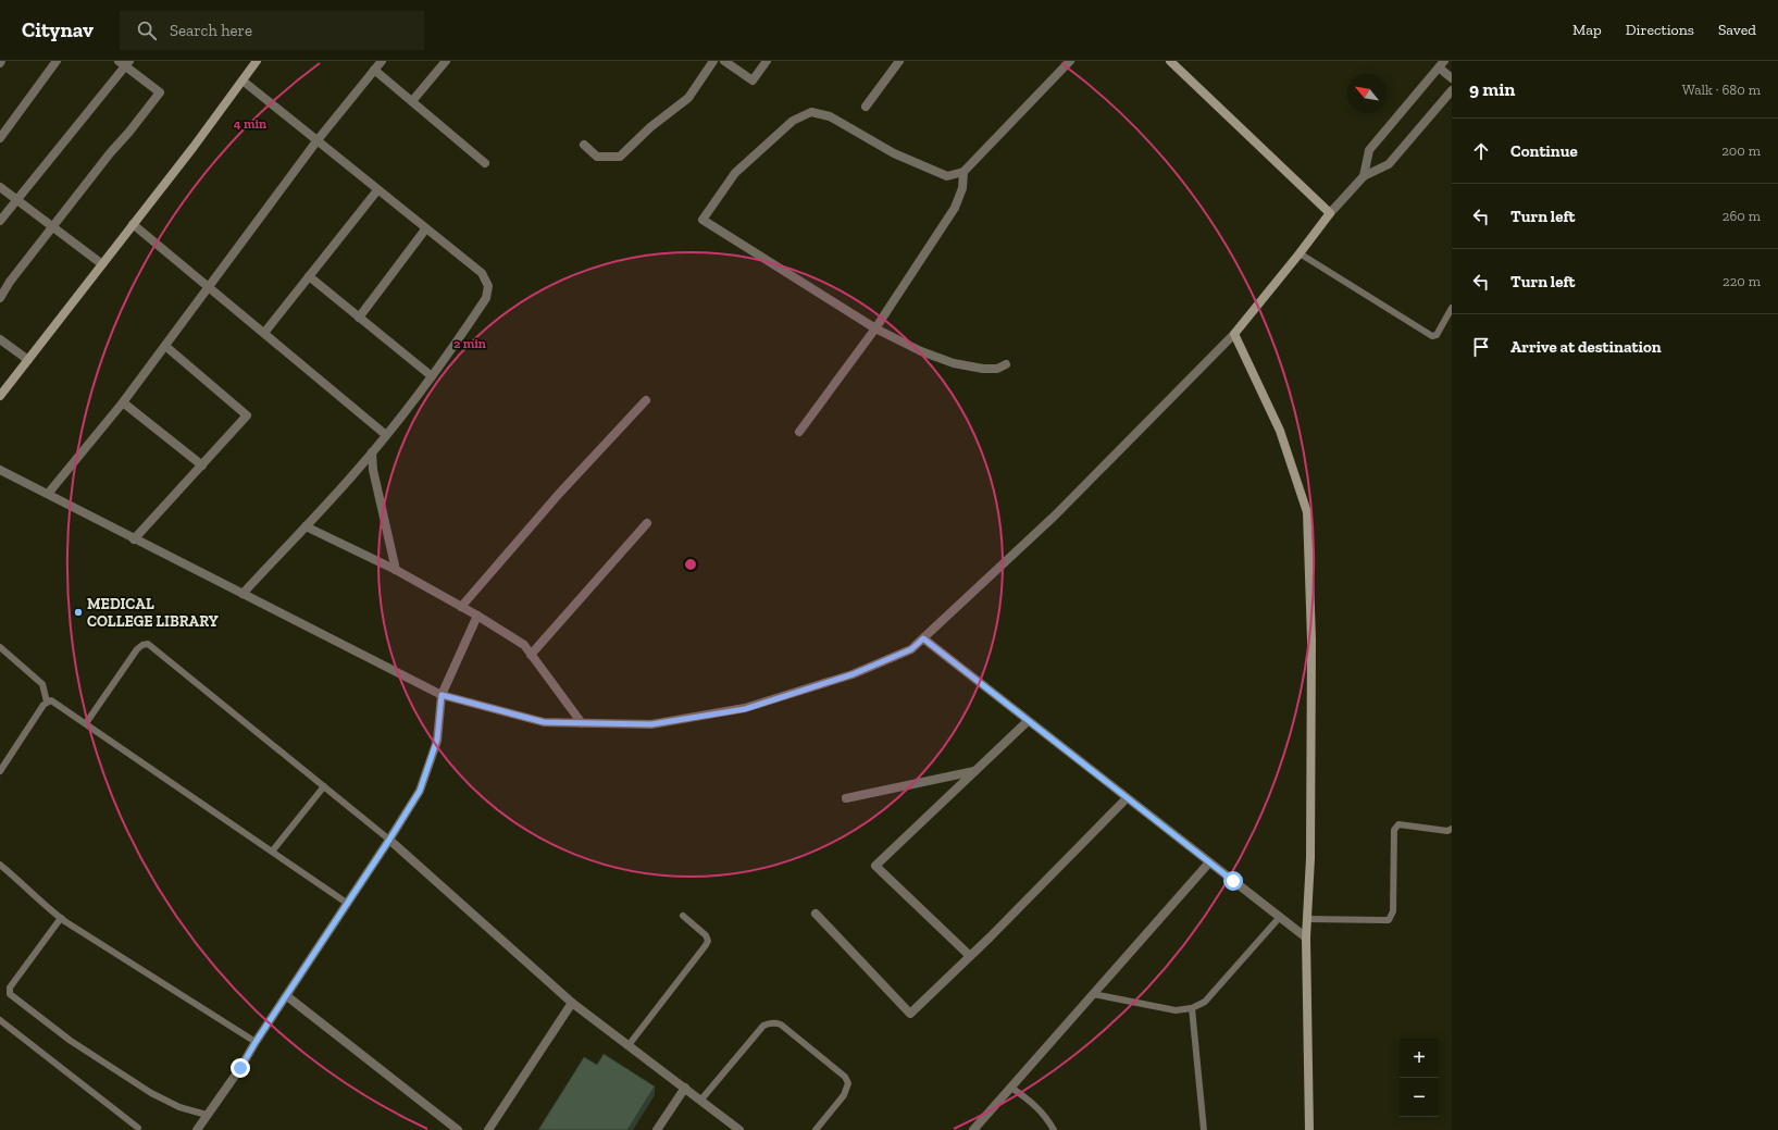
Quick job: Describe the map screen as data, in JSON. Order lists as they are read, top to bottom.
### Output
{
  "places": ["MEDICAL COLLEGE LIBRARY"],
  "north": "top left",
  "page": {
    "header": "Citynav",
    "search": "Search here",
    "nav": ["Map", "Directions", "Saved"],
    "heading": ["9 min", "Walk · 680 m"],
    "list": [
      ["Continue", "200 m"],
      ["Turn left", "260 m"],
      ["Turn left", "220 m"],
      "Arrive at destination"
    ],
    "map_buttons": ["+", "−"]
  },
  "rings": ["4 min", "2 min"]
}
